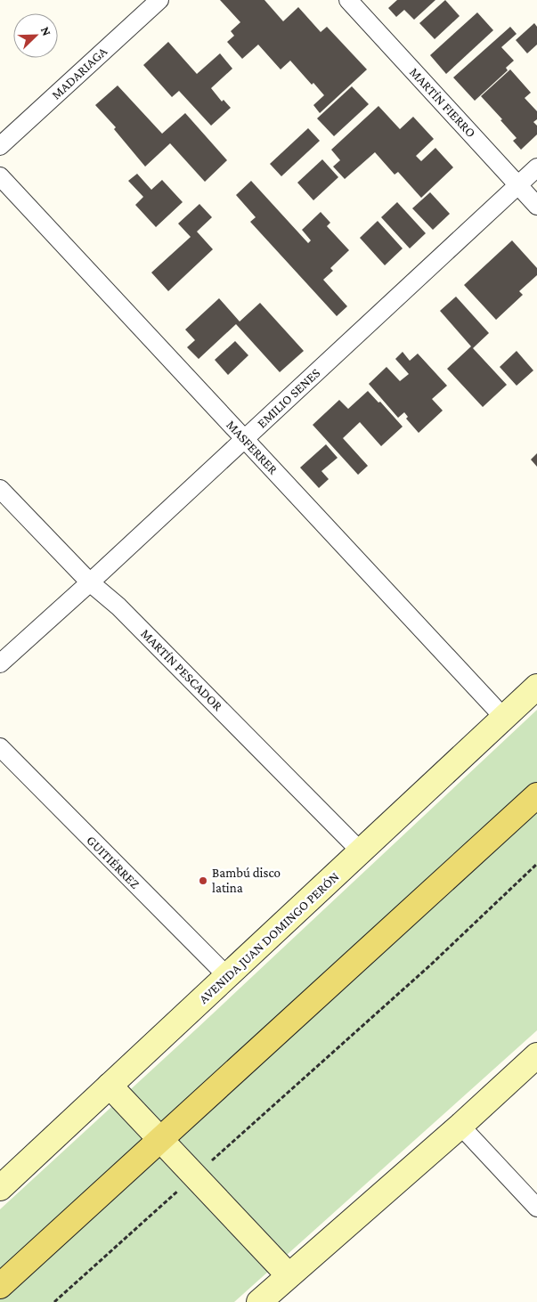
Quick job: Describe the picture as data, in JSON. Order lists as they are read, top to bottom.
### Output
{
  "streets": {
    "main road": ["AVENIDA JUAN DOMINGO PERÓN"],
    "street": [
      "MADARIAGA",
      "MARTÍN FIERRO",
      "EMILIO SENES",
      "MASFERRER",
      "MARTÍN PESCADOR",
      "GUITIÉRREZ"
    ]
  },
  "crossings": [
    ["MARTÍN FIERRO", "EMILIO SENES"],
    ["EMILIO SENES", "MASFERRER"],
    ["EMILIO SENES", "MARTÍN PESCADOR"],
    ["MASFERRER", "AVENIDA JUAN DOMINGO PERÓN"],
    ["MARTÍN PESCADOR", "AVENIDA JUAN DOMINGO PERÓN"],
    ["GUITIÉRREZ", "AVENIDA JUAN DOMINGO PERÓN"]
  ],
  "places": ["Bambú disco latina"],
  "north": "top right"
}
